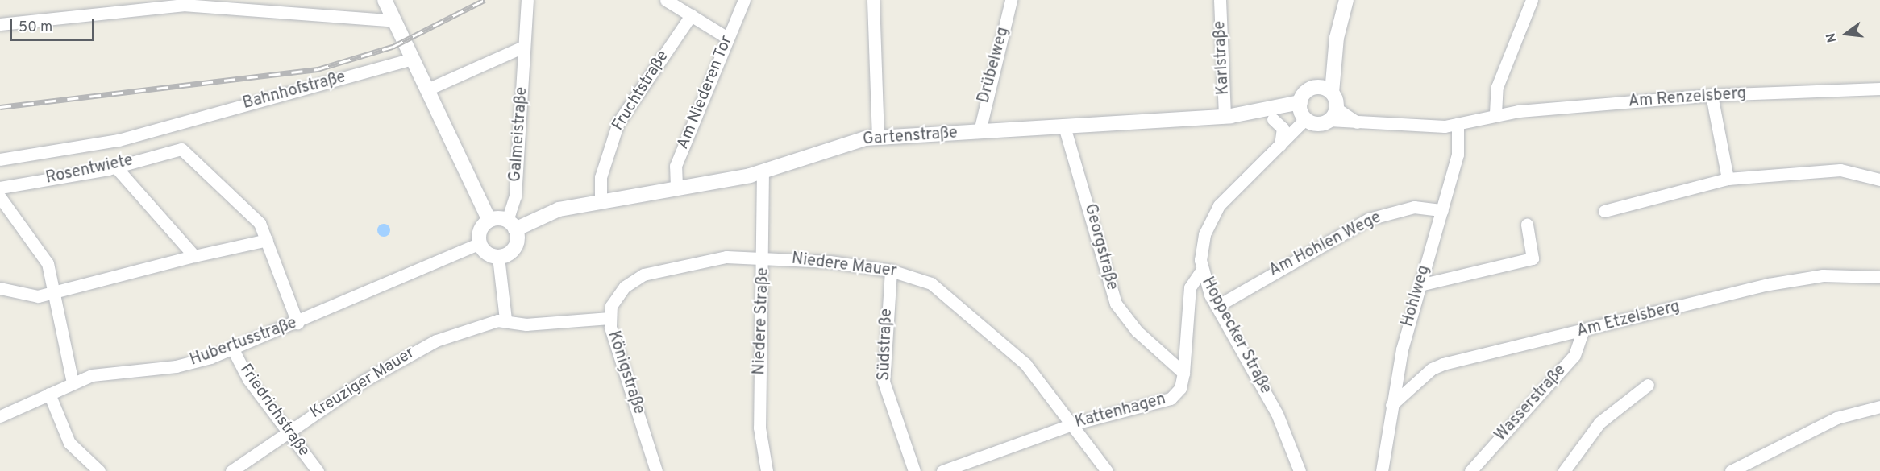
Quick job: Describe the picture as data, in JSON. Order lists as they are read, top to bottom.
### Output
{
  "streets": {
    "street": [
      "Karlstraße",
      "Drübelweg",
      "Bahnhofstraße",
      "Fruchtstraße",
      "Am Niederen Tor",
      "Am Renzelsberg",
      "Galmeistraße",
      "Gartenstraße",
      "Rosentwiete",
      "Am Hohlen Wege",
      "Georgstraße",
      "Niedere Mauer",
      "Hohlweg",
      "Am Etzelsberg",
      "Niedere Straße",
      "Hoppecker Straße",
      "Hubertusstraße",
      "Südstraße",
      "Königstraße",
      "Kreuziger Mauer",
      "Wasserstraße",
      "Friedrichstraße",
      "Kattenhagen"
    ]
  },
  "crossings": [
    ["Karlstraße", "Gartenstraße"],
    ["Drübelweg", "Gartenstraße"],
    ["Fruchtstraße", "Gartenstraße"],
    ["Am Niederen Tor", "Gartenstraße"],
    ["Am Renzelsberg", "Hohlweg"],
    ["Galmeistraße", "Gartenstraße"],
    ["Galmeistraße", "Hubertusstraße"],
    ["Gartenstraße", "Georgstraße"],
    ["Gartenstraße", "Niedere Straße"],
    ["Gartenstraße", "Hoppecker Straße"],
    ["Gartenstraße", "Hubertusstraße"],
    ["Am Hohlen Wege", "Hohlweg"],
    ["Am Hohlen Wege", "Hoppecker Straße"],
    ["Georgstraße", "Kattenhagen"],
    ["Niedere Mauer", "Niedere Straße"],
    ["Niedere Mauer", "Südstraße"],
    ["Niedere Mauer", "Königstraße"],
    ["Niedere Mauer", "Kattenhagen"],
    ["Hohlweg", "Am Etzelsberg"],
    ["Am Etzelsberg", "Wasserstraße"],
    ["Hoppecker Straße", "Kattenhagen"],
    ["Hubertusstraße", "Friedrichstraße"],
    ["Königstraße", "Kreuziger Mauer"],
    ["Kreuziger Mauer", "Friedrichstraße"]
  ],
  "scale_bar": "50 m",
  "north": "left"
}
